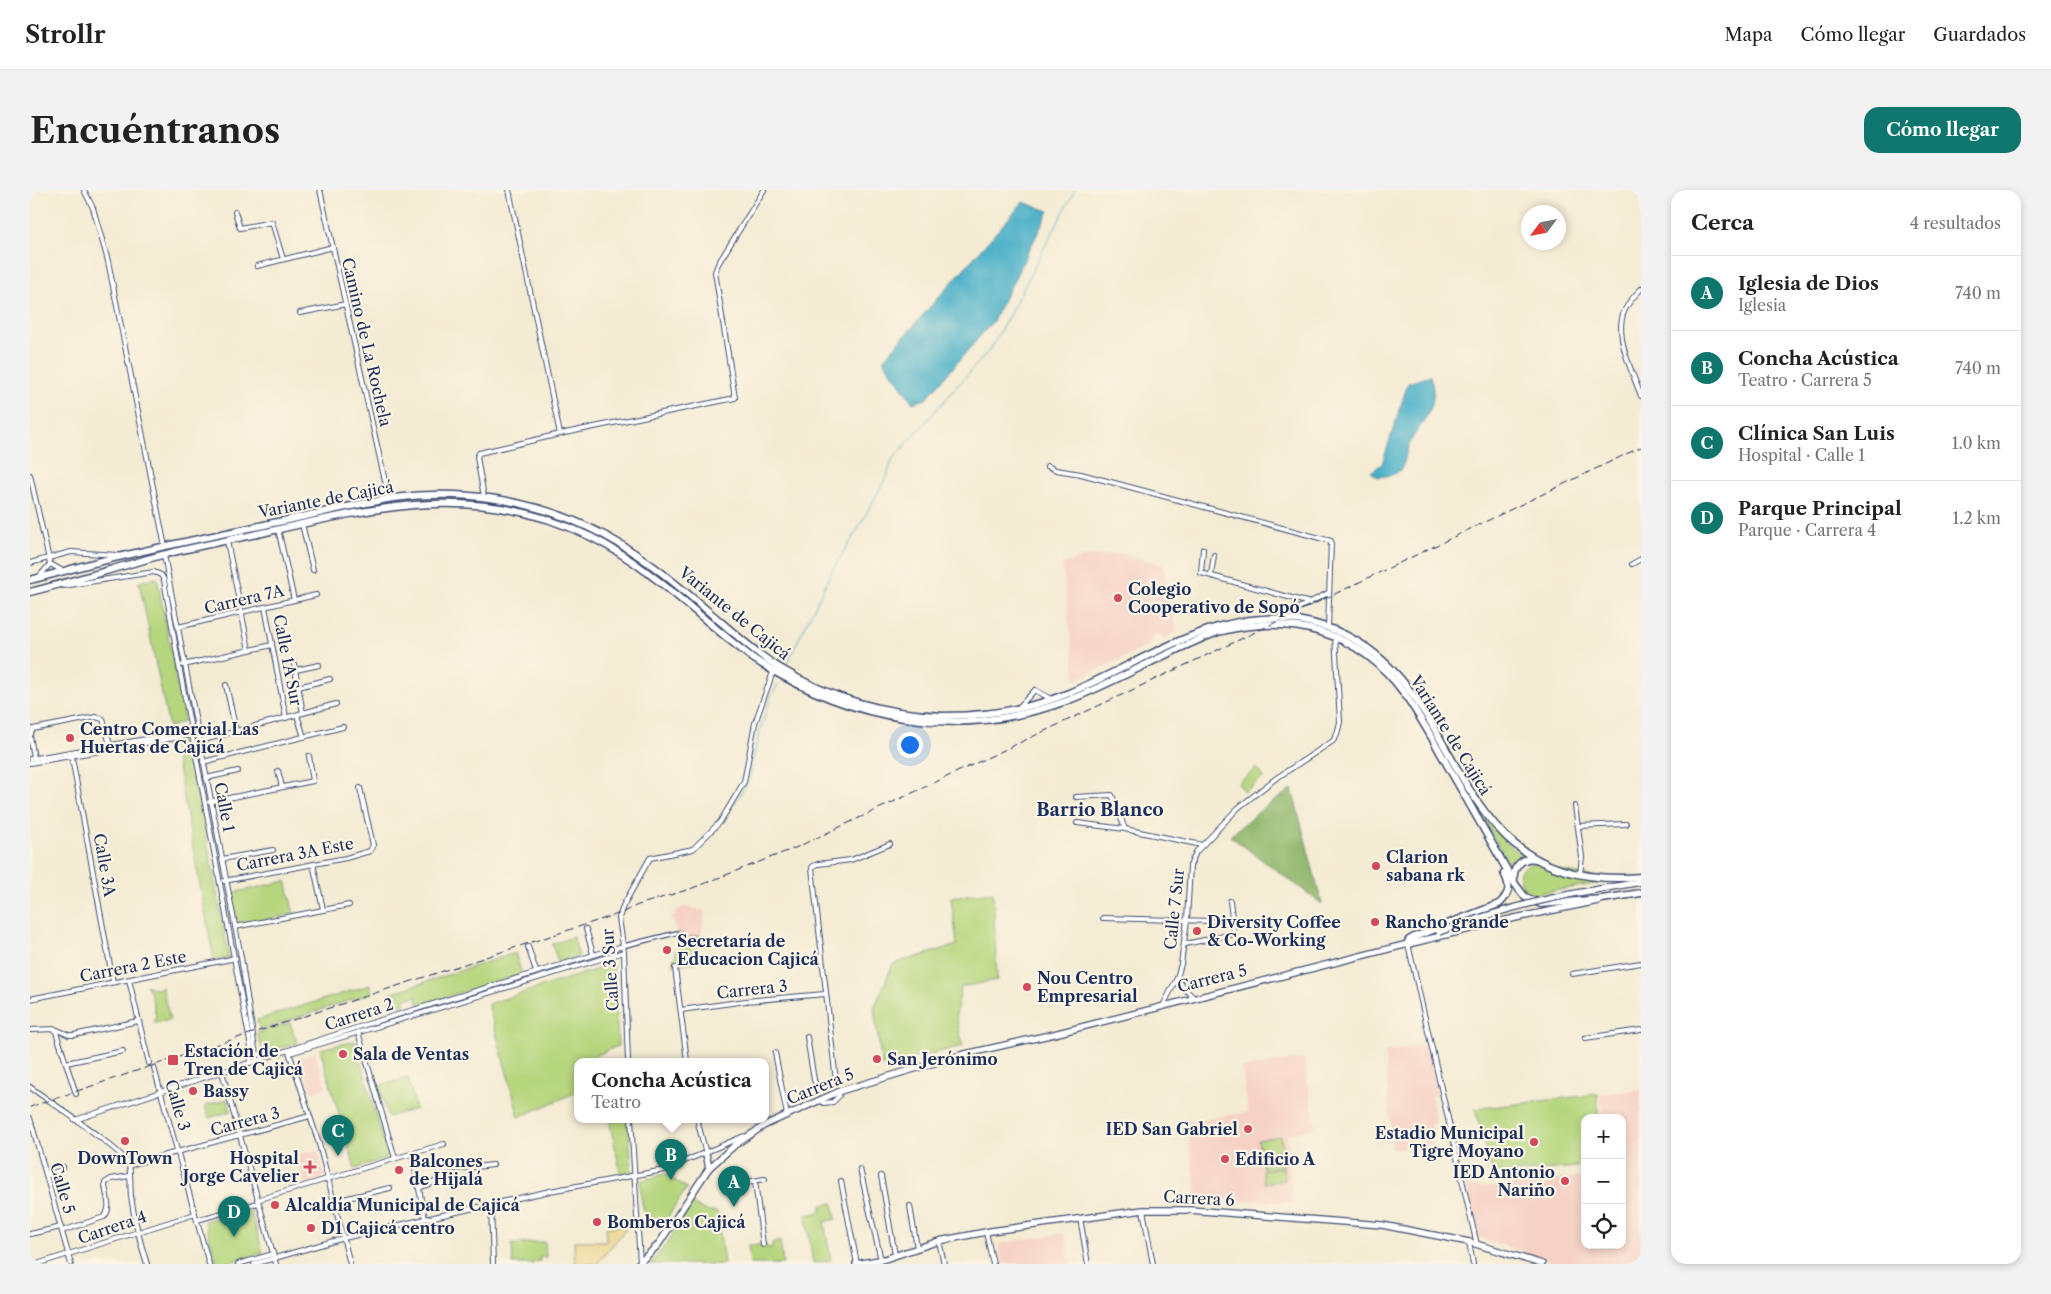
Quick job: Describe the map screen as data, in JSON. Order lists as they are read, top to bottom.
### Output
{
  "streets": {
    "highway": ["Variante de Cajicá"],
    "main road": ["Carrera 5", "Carrera 6"],
    "street": [
      "Camino de La Rochela",
      "Carrera 7A",
      "Calle 1A Sur",
      "Calle 1",
      "Carrera 3A Este",
      "Calle 3A",
      "Calle 7 Sur",
      "Carrera 2 Este",
      "Calle 3 Sur",
      "Carrera 3",
      "Carrera 2",
      "Calle 3",
      "Calle 5",
      "Carrera 4"
    ]
  },
  "crossings": [
    ["Camino de La Rochela", "Variante de Cajicá"],
    ["Variante de Cajicá", "Calle 1"],
    ["Variante de Cajicá", "Calle 7 Sur"],
    ["Variante de Cajicá", "Calle 3 Sur"],
    ["Variante de Cajicá", "Carrera 5"],
    ["Carrera 7A", "Calle 1A Sur"],
    ["Carrera 7A", "Calle 1"],
    ["Calle 1", "Carrera 3A Este"],
    ["Calle 1", "Carrera 2 Este"],
    ["Calle 1", "Carrera 2"],
    ["Calle 3A", "Carrera 2 Este"],
    ["Calle 7 Sur", "Carrera 5"],
    ["Carrera 2 Este", "Calle 3"],
    ["Calle 3 Sur", "Carrera 2"],
    ["Carrera 3", "Calle 3"],
    ["Carrera 2", "Calle 3"],
    ["Calle 3", "Carrera 4"],
    ["Calle 5", "Carrera 4"]
  ],
  "districts": ["Barrio Blanco"],
  "places": {
    "other": [
      "Colegio Cooperativo de Sopó",
      "Centro Comercial Las Huertas de Cajicá",
      "Clarion sabana rk",
      "Rancho grande",
      "Diversity Coffee & Co-Working",
      "Secretaría de Educacion Cajicá",
      "Nou Centro Empresarial",
      "Sala de Ventas",
      "San Jerónimo",
      "Bassy",
      "IED San Gabriel",
      "DownTown",
      "Estadio Municipal Tigre Moyano",
      "Edificio A",
      "Balcones de Hijalá",
      "IED Antonio Nariño",
      "Alcaldía Municipal de Cajicá",
      "Bomberos Cajicá",
      "D1 Cajicá centro"
    ],
    "transit": ["Estación de Tren de Cajicá"],
    "health": ["Hospital Jorge Cavelier"]
  },
  "north": "bottom left",
  "page": {
    "header": "Strollr",
    "nav": ["Mapa", "Cómo llegar", "Guardados"],
    "buttons": "Cómo llegar",
    "title": "Encuéntranos",
    "heading": ["Cerca", "4 resultados"],
    "list": [
      {
        "mark": "A",
        "name": "Iglesia de Dios",
        "note": "Iglesia",
        "value": "740 m"
      },
      {
        "mark": "B",
        "name": "Concha Acústica",
        "note": "Teatro · Carrera 5",
        "value": "740 m"
      },
      {
        "mark": "C",
        "name": "Clínica San Luis",
        "note": "Hospital · Calle 1",
        "value": "1.0 km"
      },
      {
        "mark": "D",
        "name": "Parque Principal",
        "note": "Parque · Carrera 4",
        "value": "1.2 km"
      }
    ],
    "popup": ["Concha Acústica", "Teatro"],
    "map_buttons": ["+", "−"],
    "pins": [
      "C",
      "B",
      "A",
      "D"
    ]
  }
}
